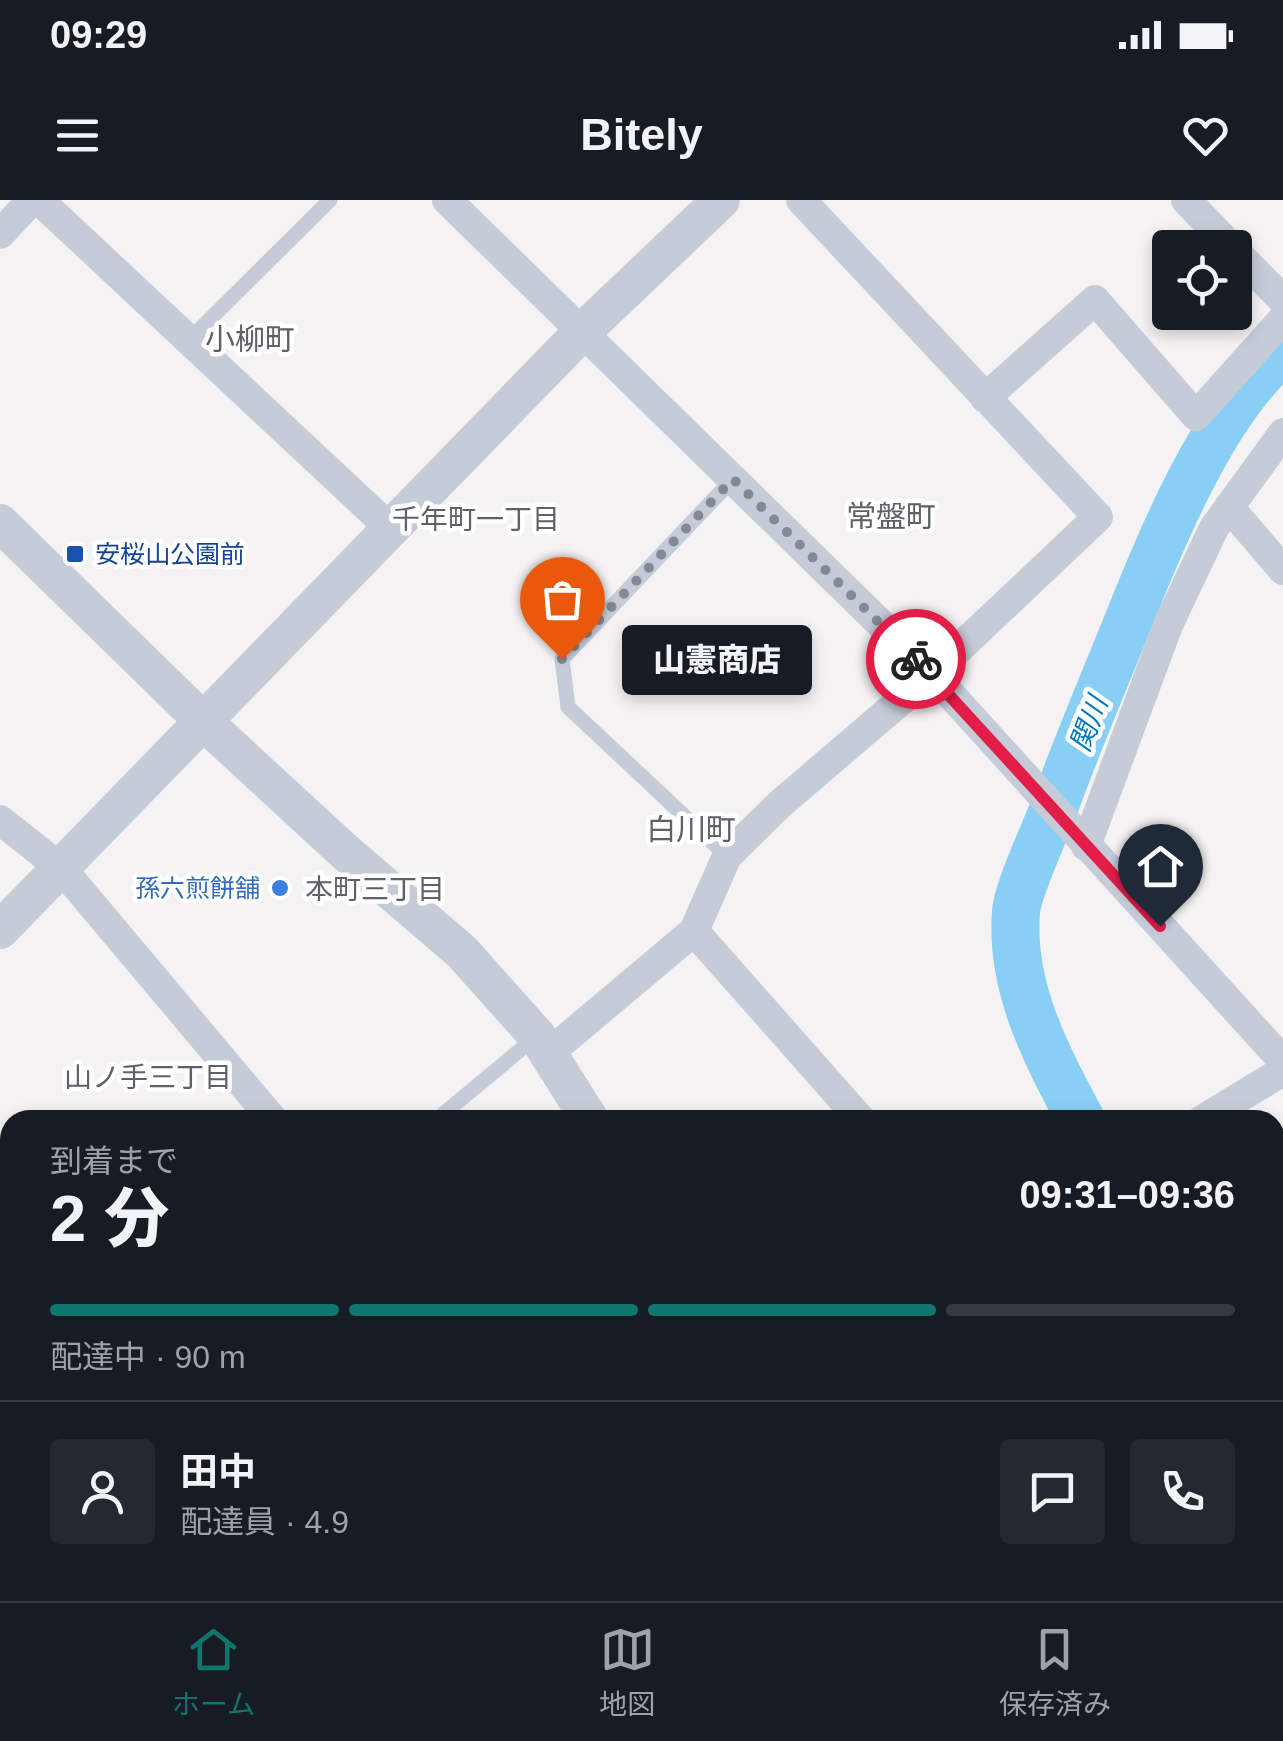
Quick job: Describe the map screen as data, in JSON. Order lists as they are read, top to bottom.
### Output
{
  "districts": [
    "小柳町",
    "常盤町",
    "千年町一丁目",
    "白川町",
    "本町三丁目",
    "山ノ手三丁目"
  ],
  "water": ["関川"],
  "places": {
    "transit": ["安桜山公園前"],
    "other": ["山憲商店", "孫六煎餅舗"]
  },
  "page": {
    "status": "09:29",
    "header": "Bitely",
    "bubble": "山憲商店",
    "heading": ["2 分", "到着まで", "09:31–09:36"],
    "panel": ["田中", "配達員 · 4.9"],
    "bar": "配達中 · 90 m",
    "tabs": ["ホーム", "地図", "保存済み"]
  }
}
